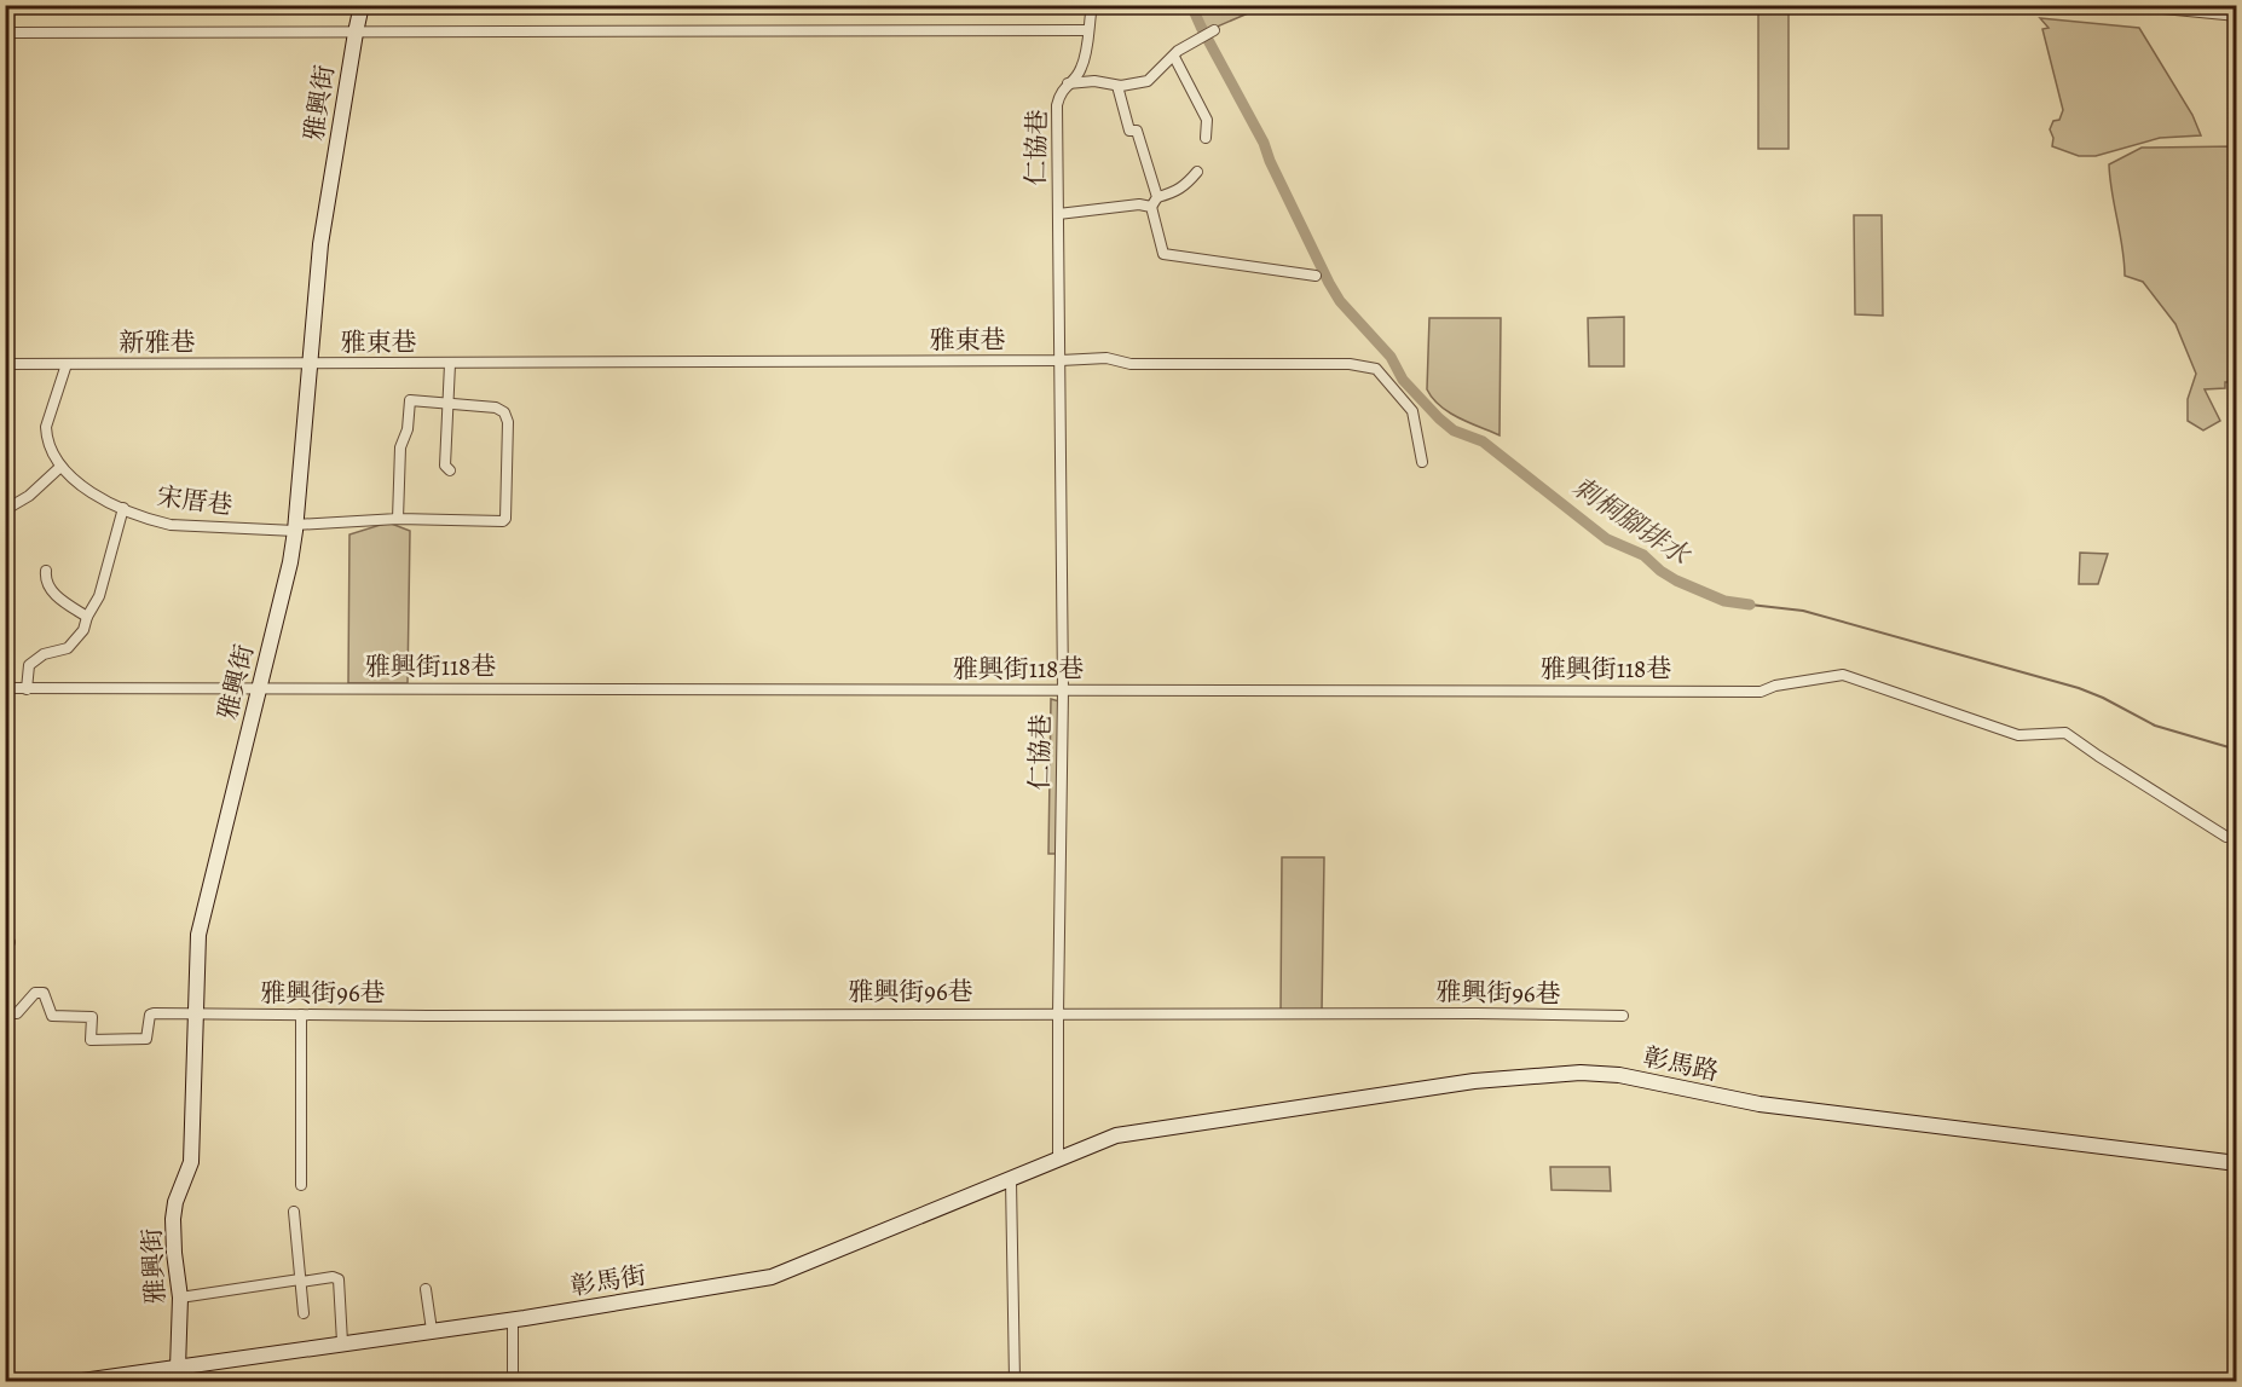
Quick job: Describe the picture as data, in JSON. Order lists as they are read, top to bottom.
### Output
{
  "streets": {
    "street": [
      "雅興街",
      "仁協巷",
      "雅東巷",
      "新雅巷",
      "宋厝巷",
      "雅興街118巷",
      "雅興街96巷",
      "彰馬路",
      "彰馬街"
    ]
  },
  "crossings": [
    ["雅興街", "雅東巷"],
    ["雅興街", "新雅巷"],
    ["雅興街", "宋厝巷"],
    ["雅興街", "雅興街118巷"],
    ["雅興街", "雅興街96巷"],
    ["雅興街", "彰馬街"],
    ["仁協巷", "雅東巷"],
    ["仁協巷", "雅興街118巷"],
    ["仁協巷", "雅興街96巷"],
    ["仁協巷", "彰馬街"],
    ["雅東巷", "新雅巷"],
    ["新雅巷", "宋厝巷"],
    ["彰馬路", "彰馬街"]
  ],
  "water": ["刺桐腳排水"]
}
